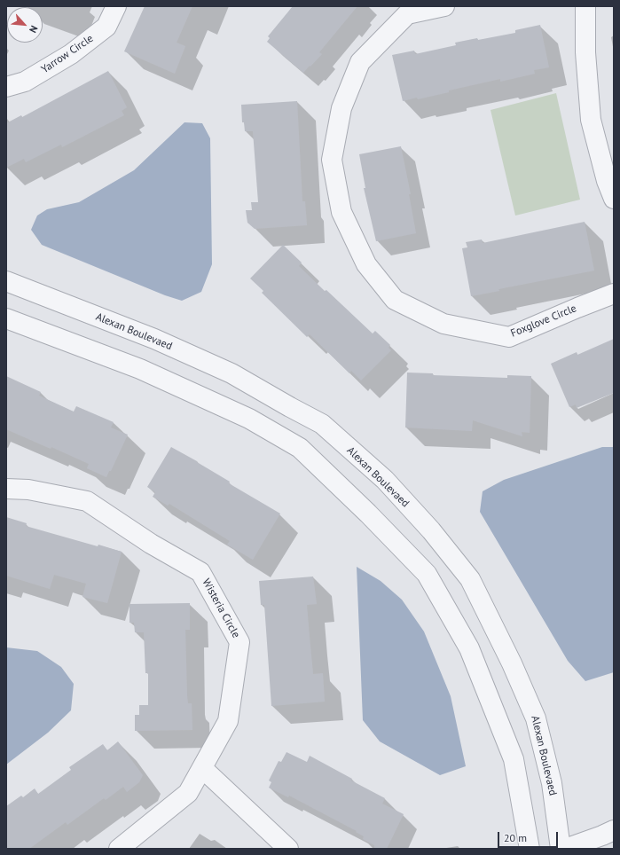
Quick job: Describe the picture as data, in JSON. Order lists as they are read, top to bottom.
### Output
{
  "streets": {
    "street": [
      "Yarrow Circle",
      "Foxglove Circle",
      "Alexan Boulevaed",
      "Wisteria Circle"
    ]
  },
  "scale_bar": "20 m",
  "north": "bottom right"
}
